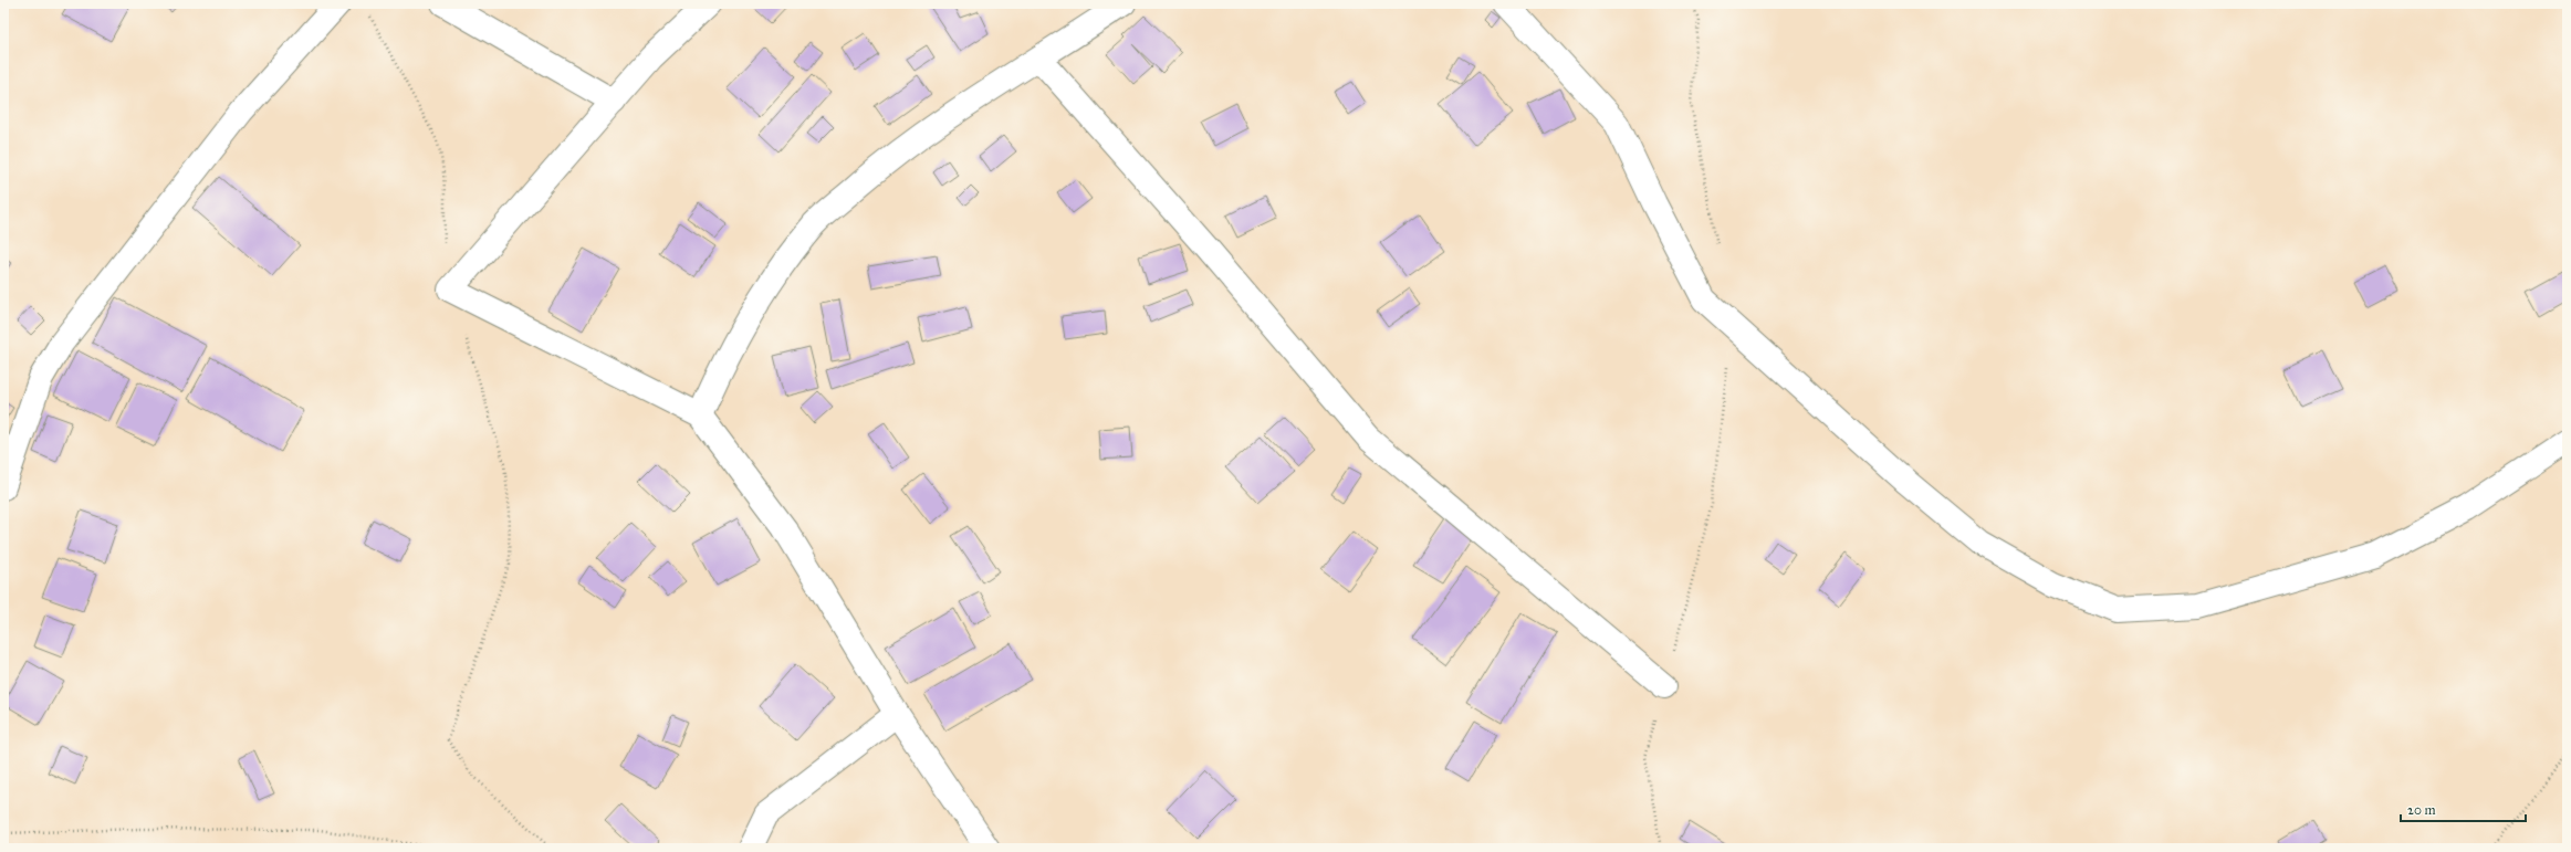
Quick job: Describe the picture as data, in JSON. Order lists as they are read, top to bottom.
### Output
{
  "scale_bar": "20 m"
}
